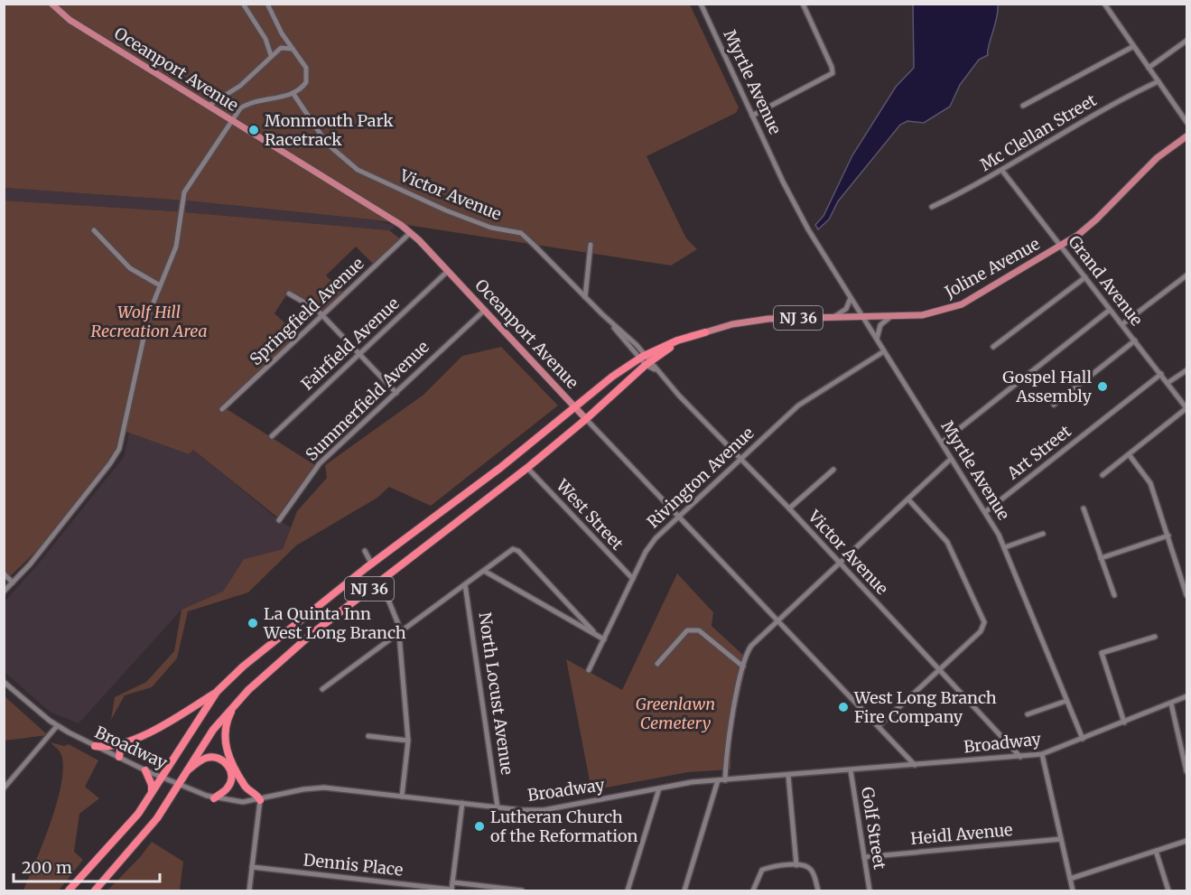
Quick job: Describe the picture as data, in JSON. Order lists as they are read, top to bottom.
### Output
{
  "streets": {
    "highway": ["NJ 36"],
    "main road": ["Oceanport Avenue", "Joline Avenue"],
    "street": [
      "Myrtle Avenue",
      "Mc Clellan Street",
      "Victor Avenue",
      "Grand Avenue",
      "Springfield Avenue",
      "Fairfield Avenue",
      "Summerfield Avenue",
      "Art Street",
      "Rivington Avenue",
      "West Street",
      "North Locust Avenue",
      "Broadway",
      "Golf Street",
      "Heidl Avenue",
      "Dennis Place"
    ]
  },
  "crossings": [
    ["Oceanport Avenue", "Springfield Avenue"],
    ["Oceanport Avenue", "NJ 36"],
    ["Oceanport Avenue", "Fairfield Avenue"],
    ["Oceanport Avenue", "Summerfield Avenue"],
    ["Oceanport Avenue", "Rivington Avenue"],
    ["Oceanport Avenue", "Broadway"],
    ["Myrtle Avenue", "Joline Avenue"],
    ["Myrtle Avenue", "Art Street"],
    ["Myrtle Avenue", "Rivington Avenue"],
    ["Myrtle Avenue", "Broadway"],
    ["Mc Clellan Street", "Grand Avenue"],
    ["Victor Avenue", "NJ 36"],
    ["Victor Avenue", "Rivington Avenue"],
    ["Victor Avenue", "Broadway"],
    ["Joline Avenue", "Grand Avenue"],
    ["Joline Avenue", "NJ 36"],
    ["Grand Avenue", "Art Street"],
    ["NJ 36", "West Street"],
    ["NJ 36", "Broadway"],
    ["Rivington Avenue", "West Street"],
    ["North Locust Avenue", "Broadway"],
    ["Broadway", "Golf Street"],
    ["Golf Street", "Heidl Avenue"]
  ],
  "parks": ["Wolf Hill Recreation Area", "Greenlawn Cemetery"],
  "places": [
    "Monmouth Park Racetrack",
    "Gospel Hall Assembly",
    "La Quinta Inn West Long Branch",
    "West Long Branch Fire Company",
    "Lutheran Church of the Reformation"
  ],
  "scale_bar": "200 m"
}
